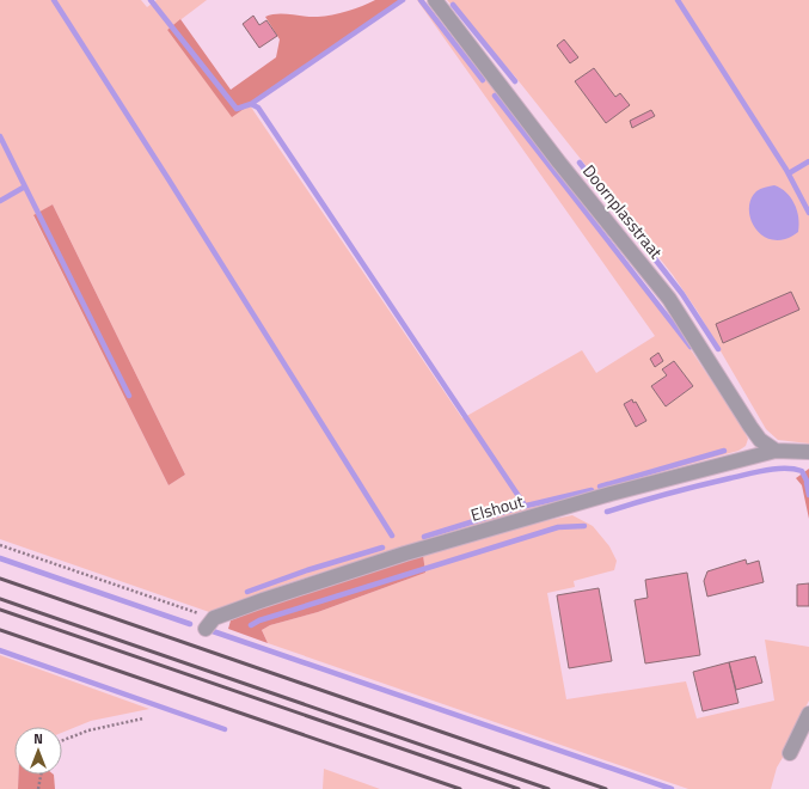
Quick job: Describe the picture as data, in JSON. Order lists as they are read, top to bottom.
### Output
{
  "streets": {
    "street": ["Doornplasstraat", "Elshout"]
  },
  "crossings": [
    ["Doornplasstraat", "Elshout"]
  ],
  "north": "top"
}
